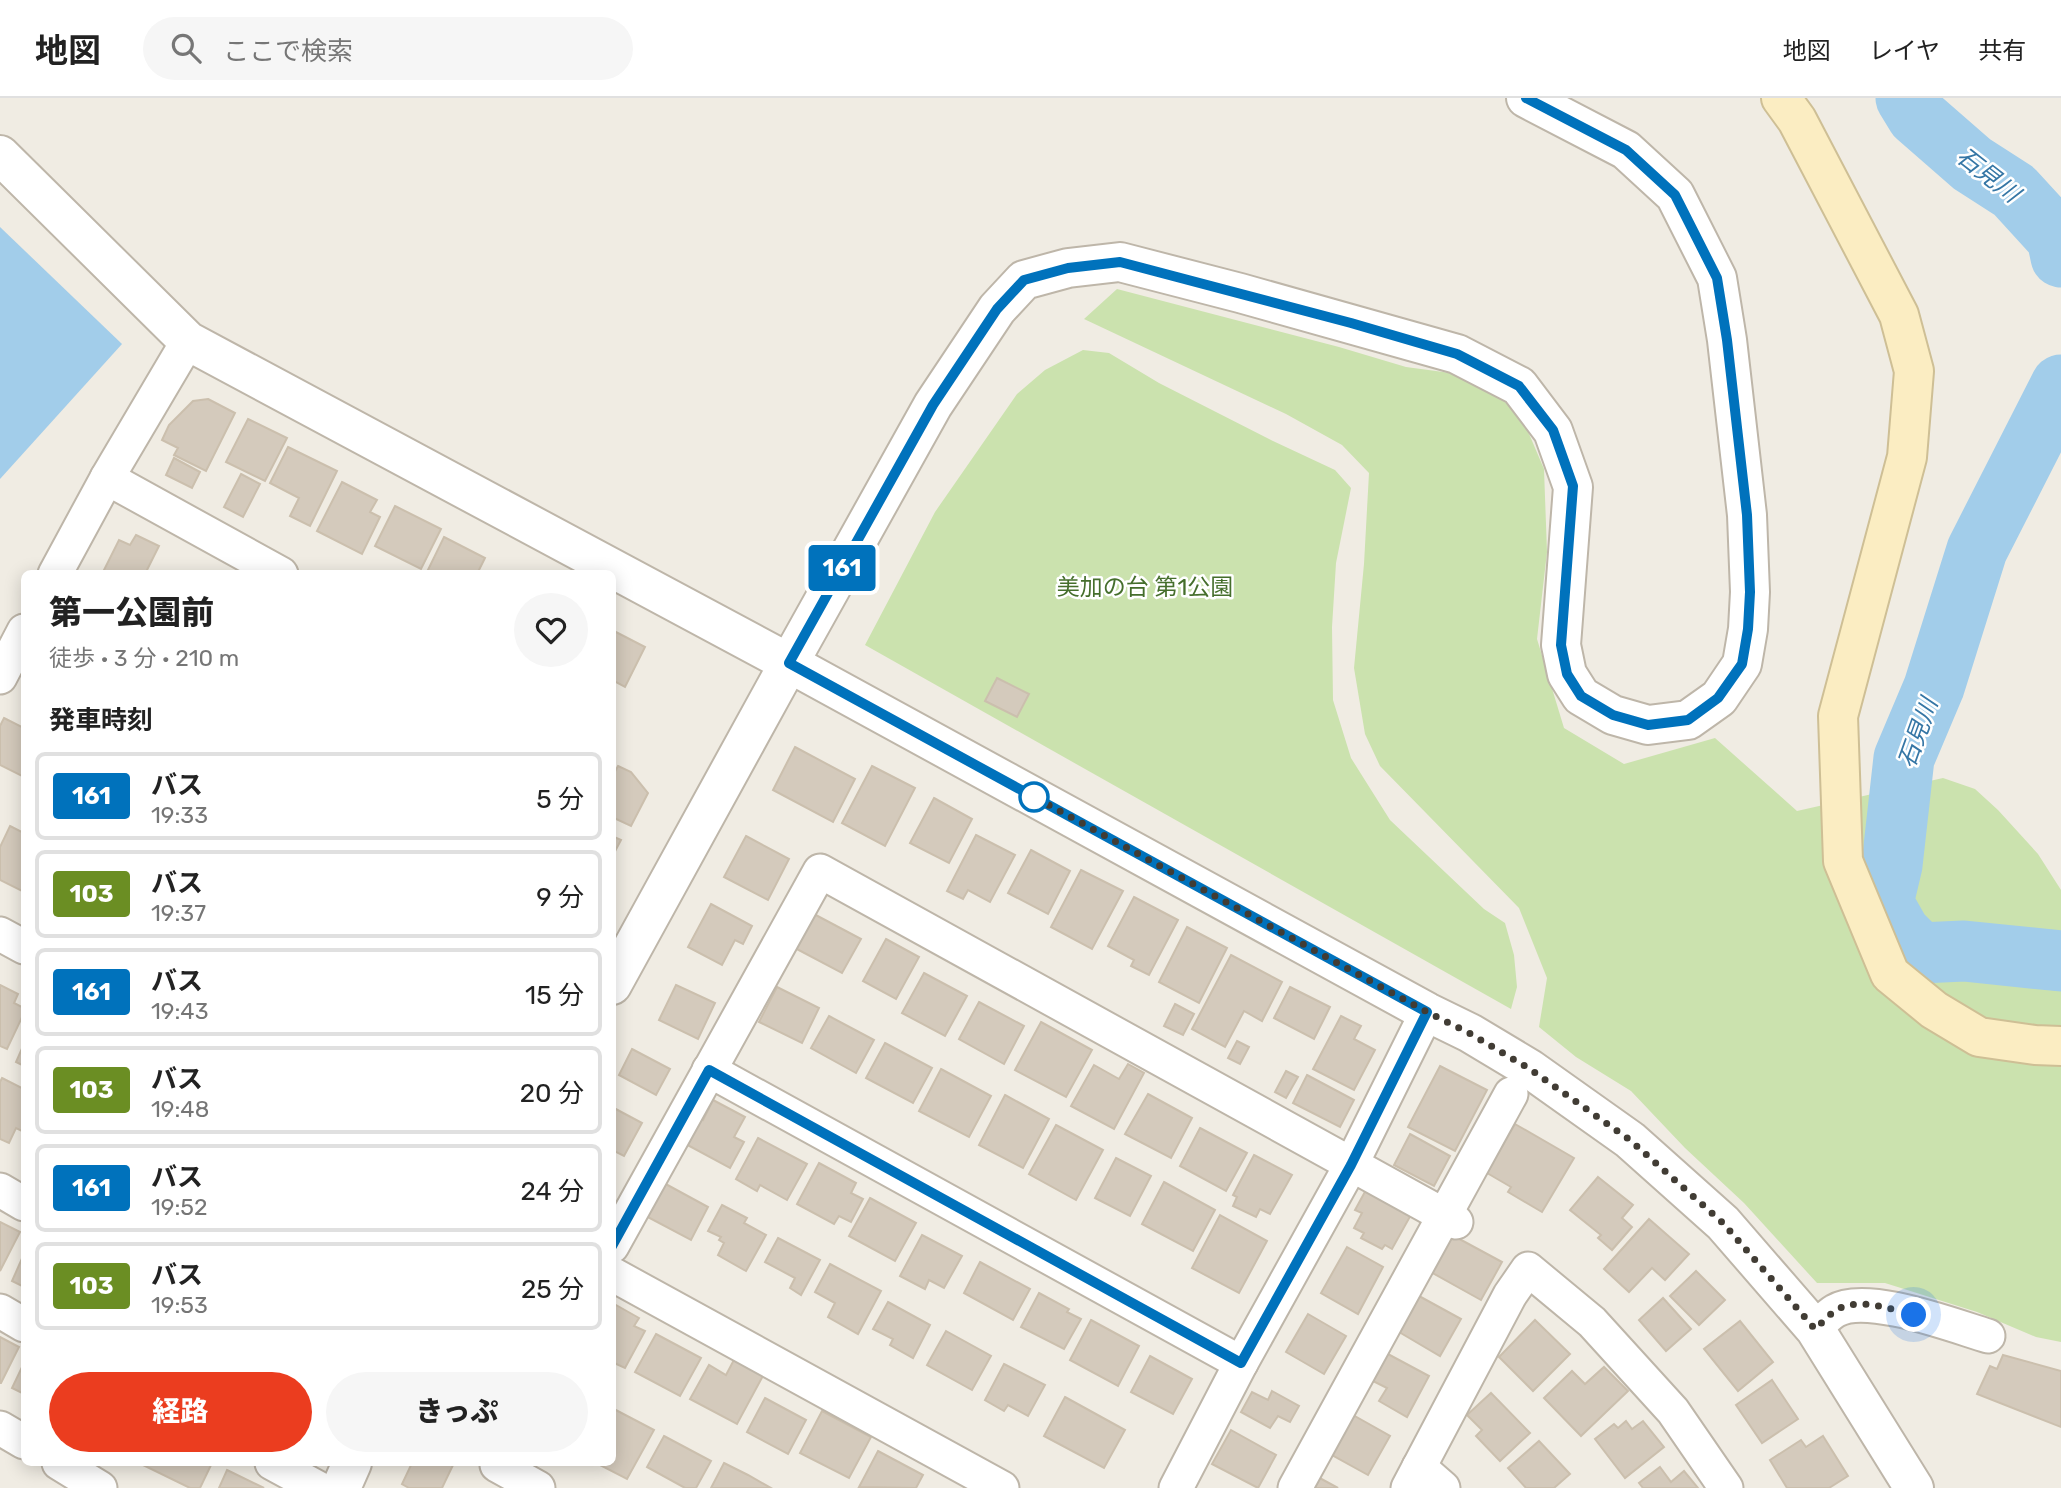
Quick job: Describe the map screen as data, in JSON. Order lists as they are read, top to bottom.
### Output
{
  "water": ["石見川"],
  "parks": ["美加の台 第1公園"],
  "lines": ["bus line 161"],
  "page": {
    "header": "地図",
    "search": "ここで検索",
    "nav": ["地図", "レイヤ", "共有"],
    "on_map": "161",
    "heading": [
      ["第一公園前", "徒歩 · 3 分 · 210 m"],
      "発車時刻"
    ],
    "list": [
      {
        "mark": "161",
        "name": "バス",
        "note": "19:33",
        "value": "5 分"
      },
      {
        "mark": "103",
        "name": "バス",
        "note": "19:37",
        "value": "9 分"
      },
      {
        "mark": "161",
        "name": "バス",
        "note": "19:43",
        "value": "15 分"
      },
      {
        "mark": "103",
        "name": "バス",
        "note": "19:48",
        "value": "20 分"
      },
      {
        "mark": "161",
        "name": "バス",
        "note": "19:52",
        "value": "24 分"
      },
      {
        "mark": "103",
        "name": "バス",
        "note": "19:53",
        "value": "25 分"
      }
    ],
    "buttons": ["経路", "きっぷ"]
  }
}
